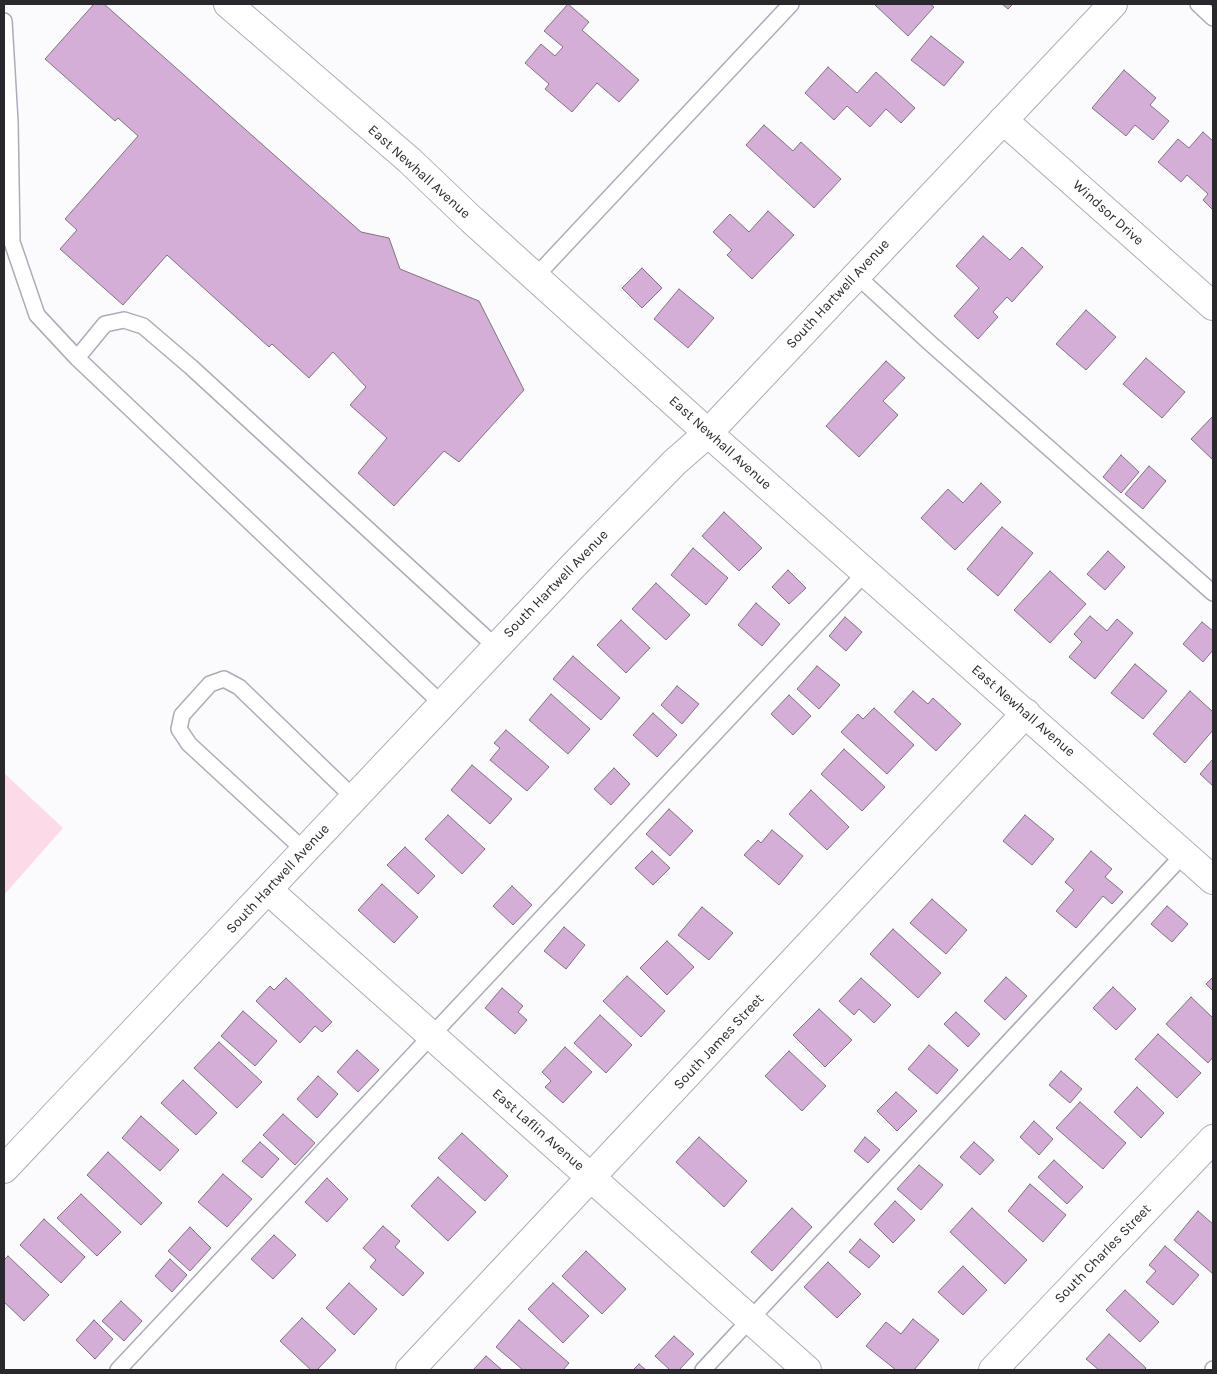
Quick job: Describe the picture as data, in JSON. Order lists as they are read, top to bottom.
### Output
{
  "streets": {
    "street": [
      "East Newhall Avenue",
      "Windsor Drive",
      "South Hartwell Avenue",
      "South James Street",
      "East Laflin Avenue",
      "South Charles Street"
    ]
  },
  "crossings": [
    ["East Newhall Avenue", "South Hartwell Avenue"],
    ["East Newhall Avenue", "South James Street"],
    ["Windsor Drive", "South Hartwell Avenue"],
    ["South Hartwell Avenue", "East Laflin Avenue"],
    ["South James Street", "East Laflin Avenue"]
  ]
}
